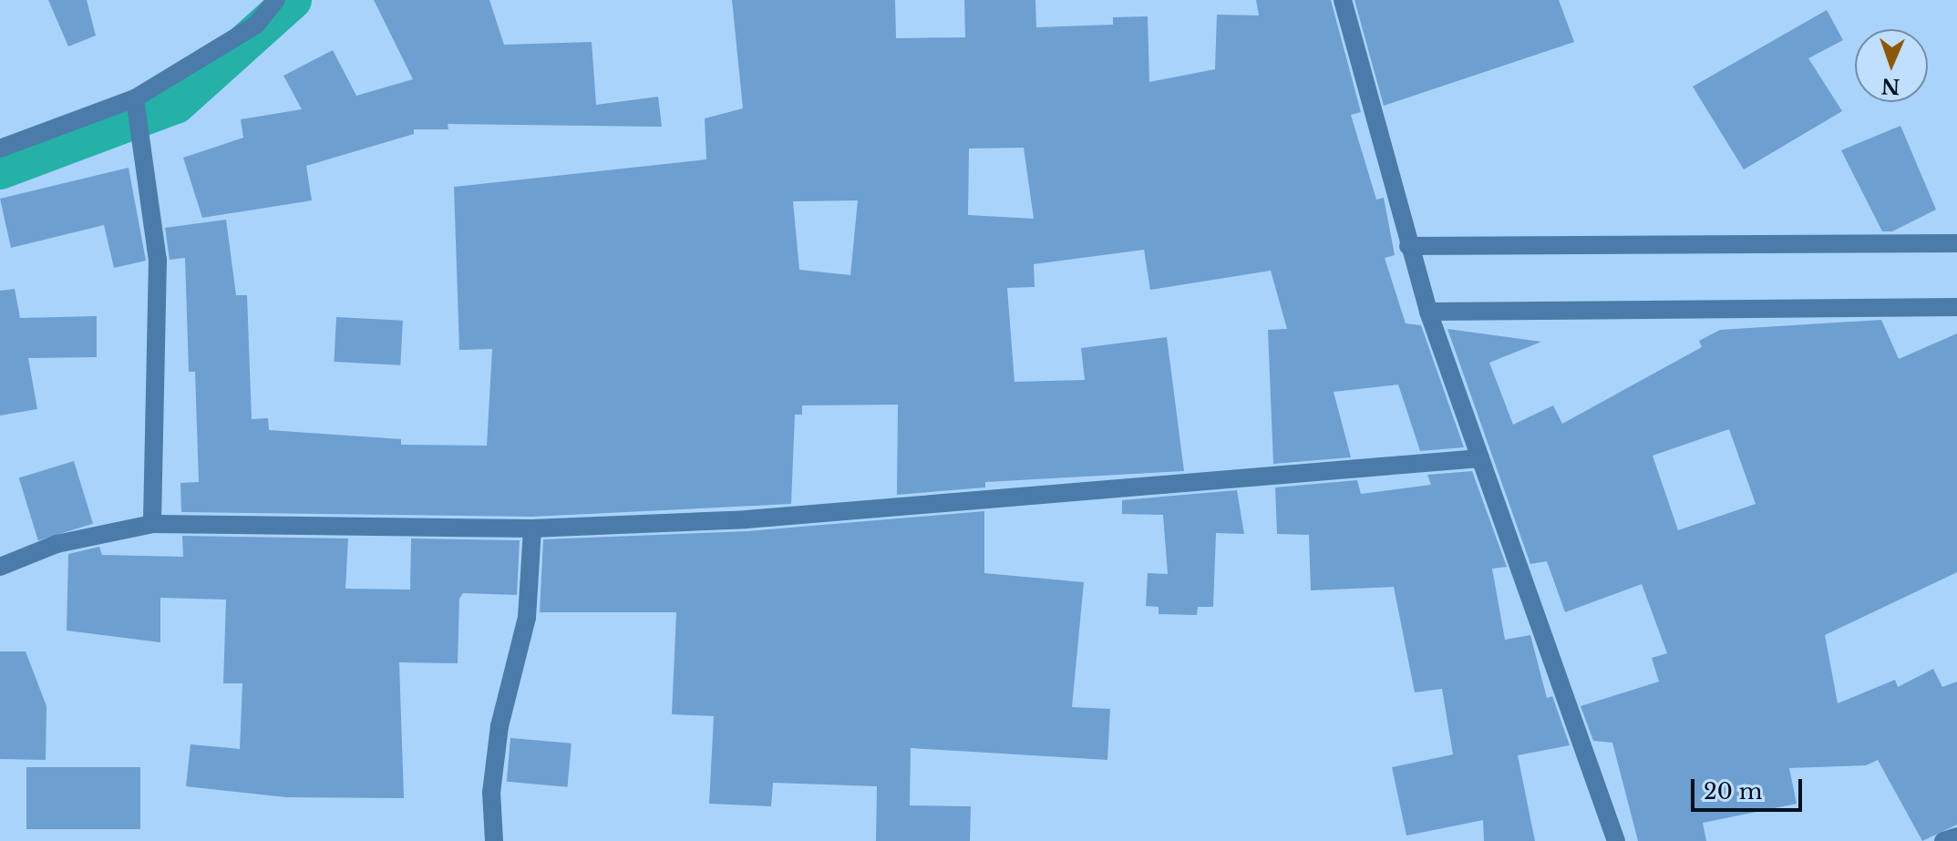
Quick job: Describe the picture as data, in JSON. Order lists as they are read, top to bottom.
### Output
{
  "scale_bar": "20 m",
  "north": "bottom"
}
